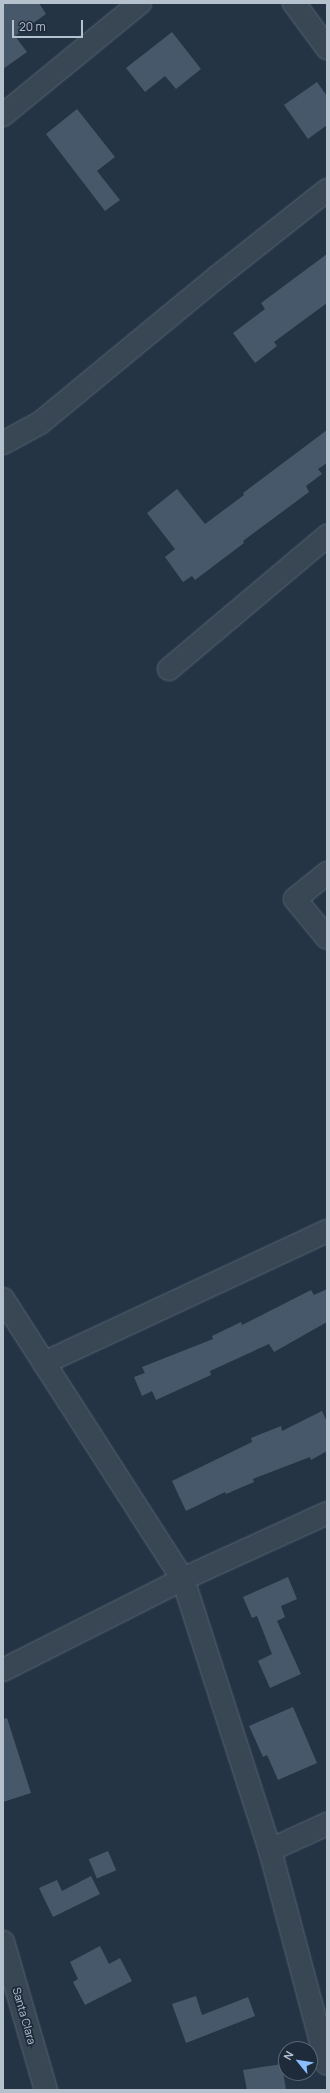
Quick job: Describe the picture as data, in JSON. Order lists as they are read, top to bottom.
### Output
{
  "streets": {
    "street": ["Santa Clara"]
  },
  "scale_bar": "20 m",
  "north": "top left"
}
